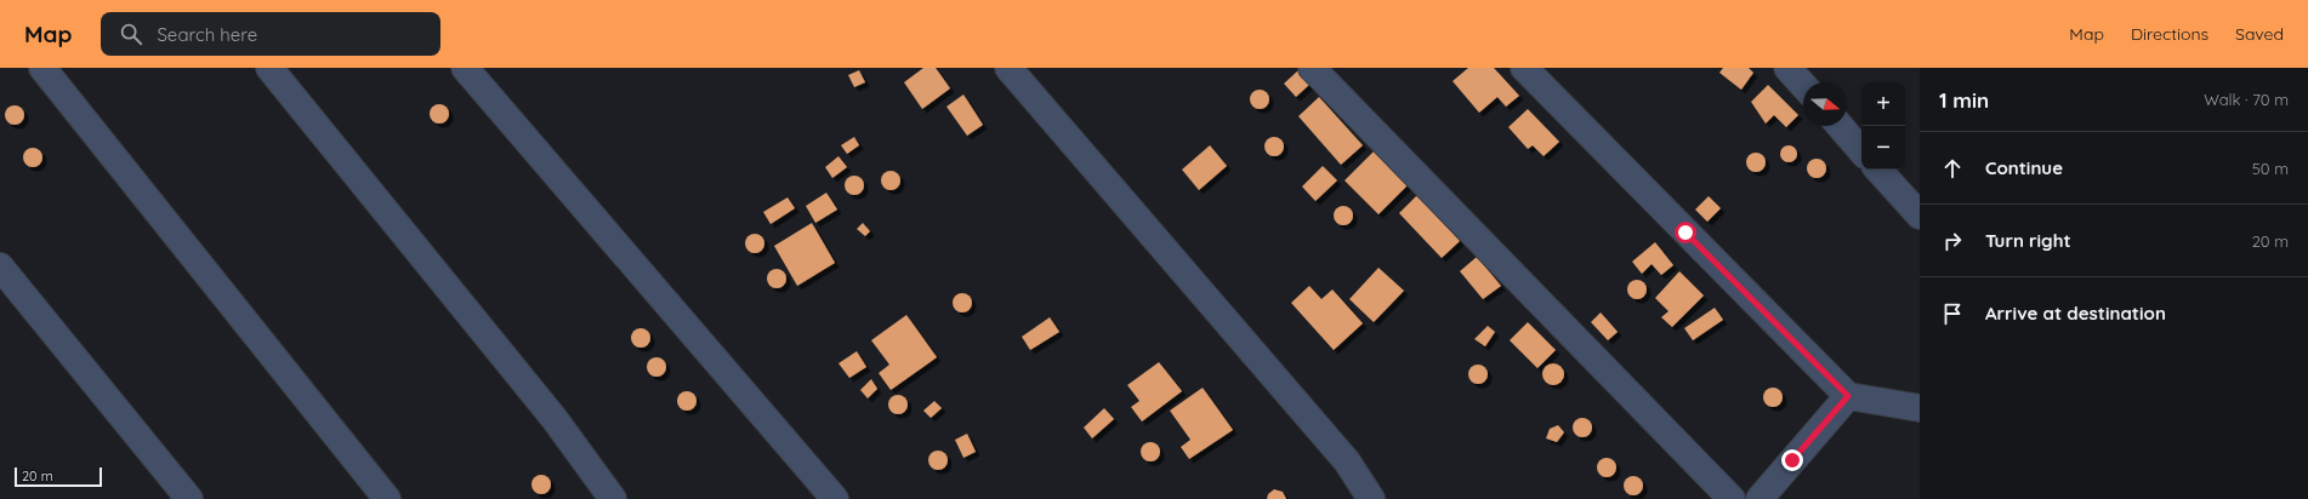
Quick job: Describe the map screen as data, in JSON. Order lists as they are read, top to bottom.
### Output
{
  "scale_bar": "20 m",
  "north": "right",
  "page": {
    "header": "Map",
    "search": "Search here",
    "nav": ["Map", "Directions", "Saved"],
    "heading": ["1 min", "Walk · 70 m"],
    "map_buttons": ["+", "−"],
    "list": [
      ["Continue", "50 m"],
      ["Turn right", "20 m"],
      "Arrive at destination"
    ],
    "scale": "20 m"
  }
}
